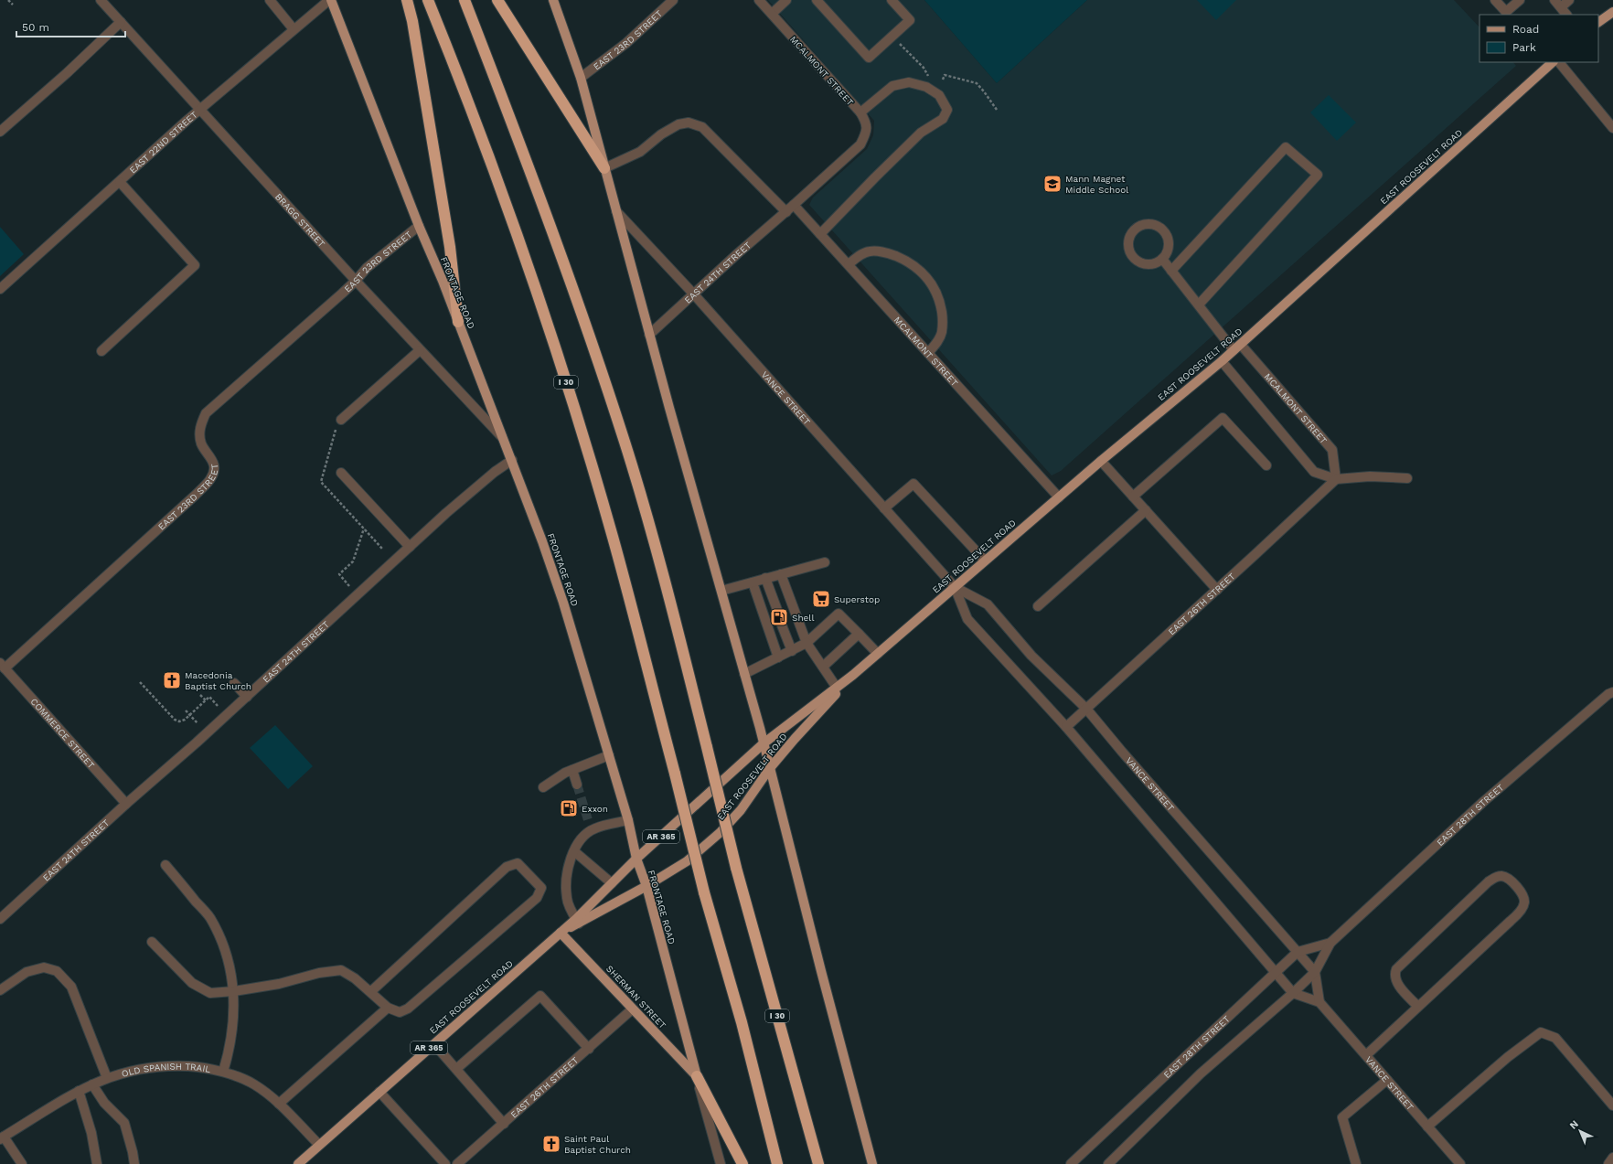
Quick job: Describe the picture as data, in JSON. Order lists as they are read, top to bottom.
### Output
{
  "streets": {
    "highway": ["I 30"],
    "main road": [
      "EAST ROOSEVELT ROAD",
      "FRONTAGE ROAD",
      "AR 365",
      "SHERMAN STREET"
    ],
    "street": [
      "EAST 23RD STREET",
      "MCALMONT STREET",
      "EAST 22ND STREET",
      "BRAGG STREET",
      "EAST 24TH STREET",
      "VANCE STREET",
      "EAST 26TH STREET",
      "COMMERCE STREET",
      "EAST 28TH STREET",
      "OLD SPANISH TRAIL"
    ]
  },
  "crossings": [
    ["EAST 23RD STREET", "BRAGG STREET"],
    ["EAST 23RD STREET", "FRONTAGE ROAD"],
    ["EAST 23RD STREET", "COMMERCE STREET"],
    ["MCALMONT STREET", "EAST ROOSEVELT ROAD"],
    ["MCALMONT STREET", "EAST 24TH STREET"],
    ["MCALMONT STREET", "EAST 26TH STREET"],
    ["EAST 22ND STREET", "BRAGG STREET"],
    ["EAST 22ND STREET", "FRONTAGE ROAD"],
    ["EAST ROOSEVELT ROAD", "FRONTAGE ROAD"],
    ["EAST ROOSEVELT ROAD", "VANCE STREET"],
    ["EAST ROOSEVELT ROAD", "SHERMAN STREET"],
    ["EAST ROOSEVELT ROAD", "OLD SPANISH TRAIL"],
    ["BRAGG STREET", "FRONTAGE ROAD"],
    ["EAST 24TH STREET", "FRONTAGE ROAD"],
    ["EAST 24TH STREET", "VANCE STREET"],
    ["EAST 24TH STREET", "COMMERCE STREET"],
    ["FRONTAGE ROAD", "SHERMAN STREET"],
    ["VANCE STREET", "EAST 26TH STREET"],
    ["VANCE STREET", "EAST 28TH STREET"],
    ["EAST 26TH STREET", "SHERMAN STREET"]
  ],
  "places": {
    "school or university": ["Mann Magnet Middle School"],
    "supermarket": ["Superstop"],
    "fuel station": ["Shell", "Exxon"],
    "church": ["Macedonia Baptist Church", "Saint Paul Baptist Church"]
  },
  "legend": ["Road", "Park"],
  "scale_bar": "50 m",
  "north": "top left"
}
